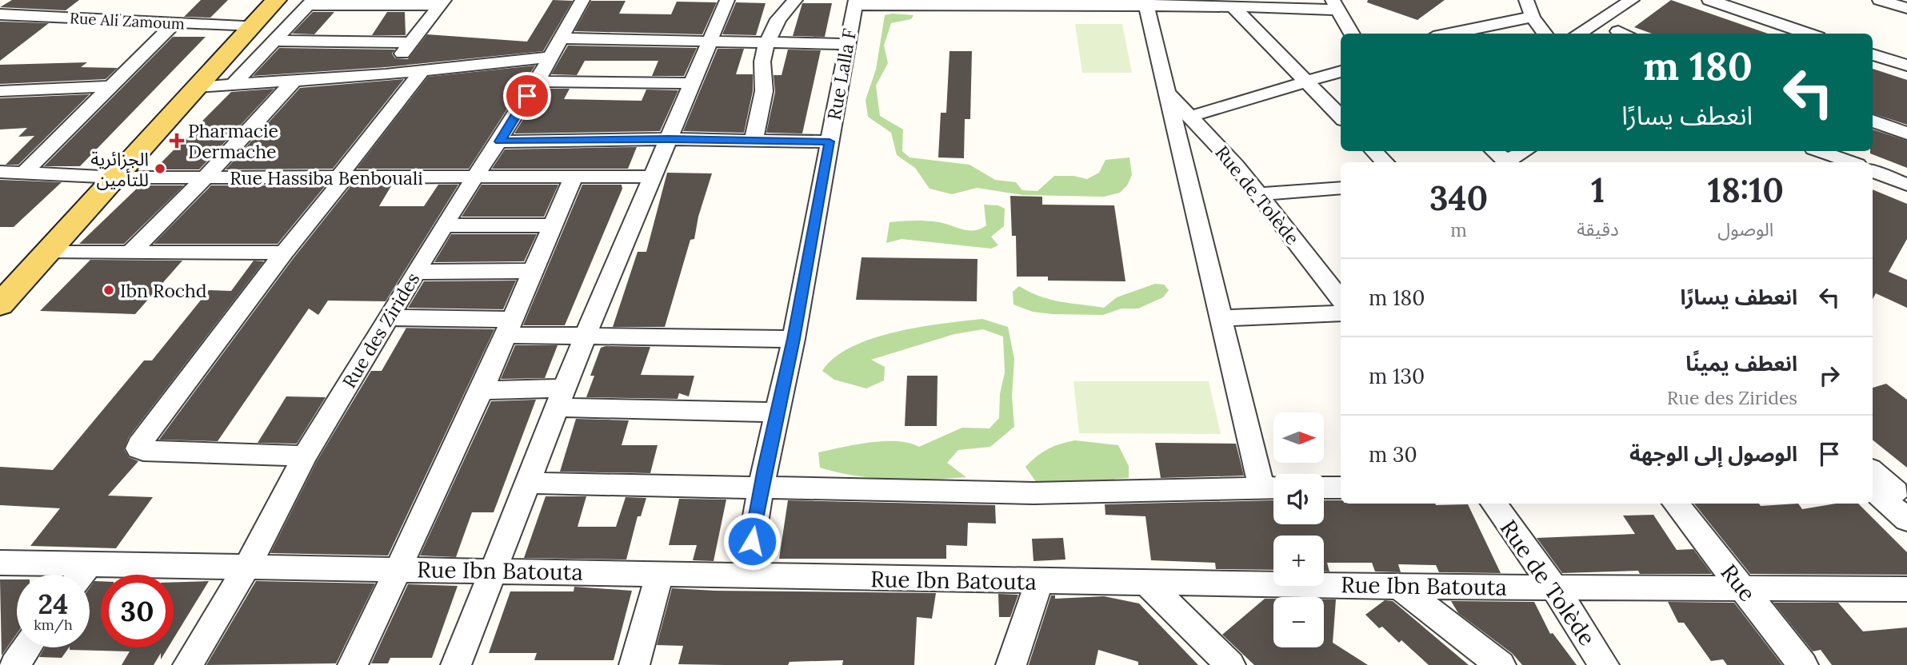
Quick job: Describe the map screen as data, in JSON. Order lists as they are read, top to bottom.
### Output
{
  "streets": {
    "street": [
      "Rue Ali Zamoum",
      "Rue Lalla F",
      "Rue Hassiba Benbouali",
      "Rue de Tolède",
      "Rue des Zirides",
      "Rue Ibn Batouta",
      "Rue"
    ]
  },
  "crossings": [
    ["Rue Lalla F", "Rue Ibn Batouta"],
    ["Rue Hassiba Benbouali", "Rue des Zirides"],
    ["Rue de Tolède", "Rue Ibn Batouta"],
    ["Rue des Zirides", "Rue Ibn Batouta"],
    ["Rue Ibn Batouta", "Rue"]
  ],
  "places": {
    "health": ["Pharmacie Dermache"],
    "other": ["الجزائرية للتأمين", "Ibn Rochd"]
  },
  "north": "right",
  "page": {
    "turn": ["180 m", "انعطف يسارًا"],
    "eta": [
      "18:10",
      "الوصول",
      "1",
      "دقيقة",
      "340",
      "m"
    ],
    "list": [
      {
        "name": "انعطف يسارًا",
        "value": "180 m"
      },
      {
        "name": "انعطف يمينًا",
        "note": "Rue des Zirides",
        "value": "130 m"
      },
      {
        "name": "الوصول إلى الوجهة",
        "value": "30 m"
      }
    ],
    "map_buttons": ["+", "−"],
    "speed": "24 km/h",
    "limit": "30"
  }
}
